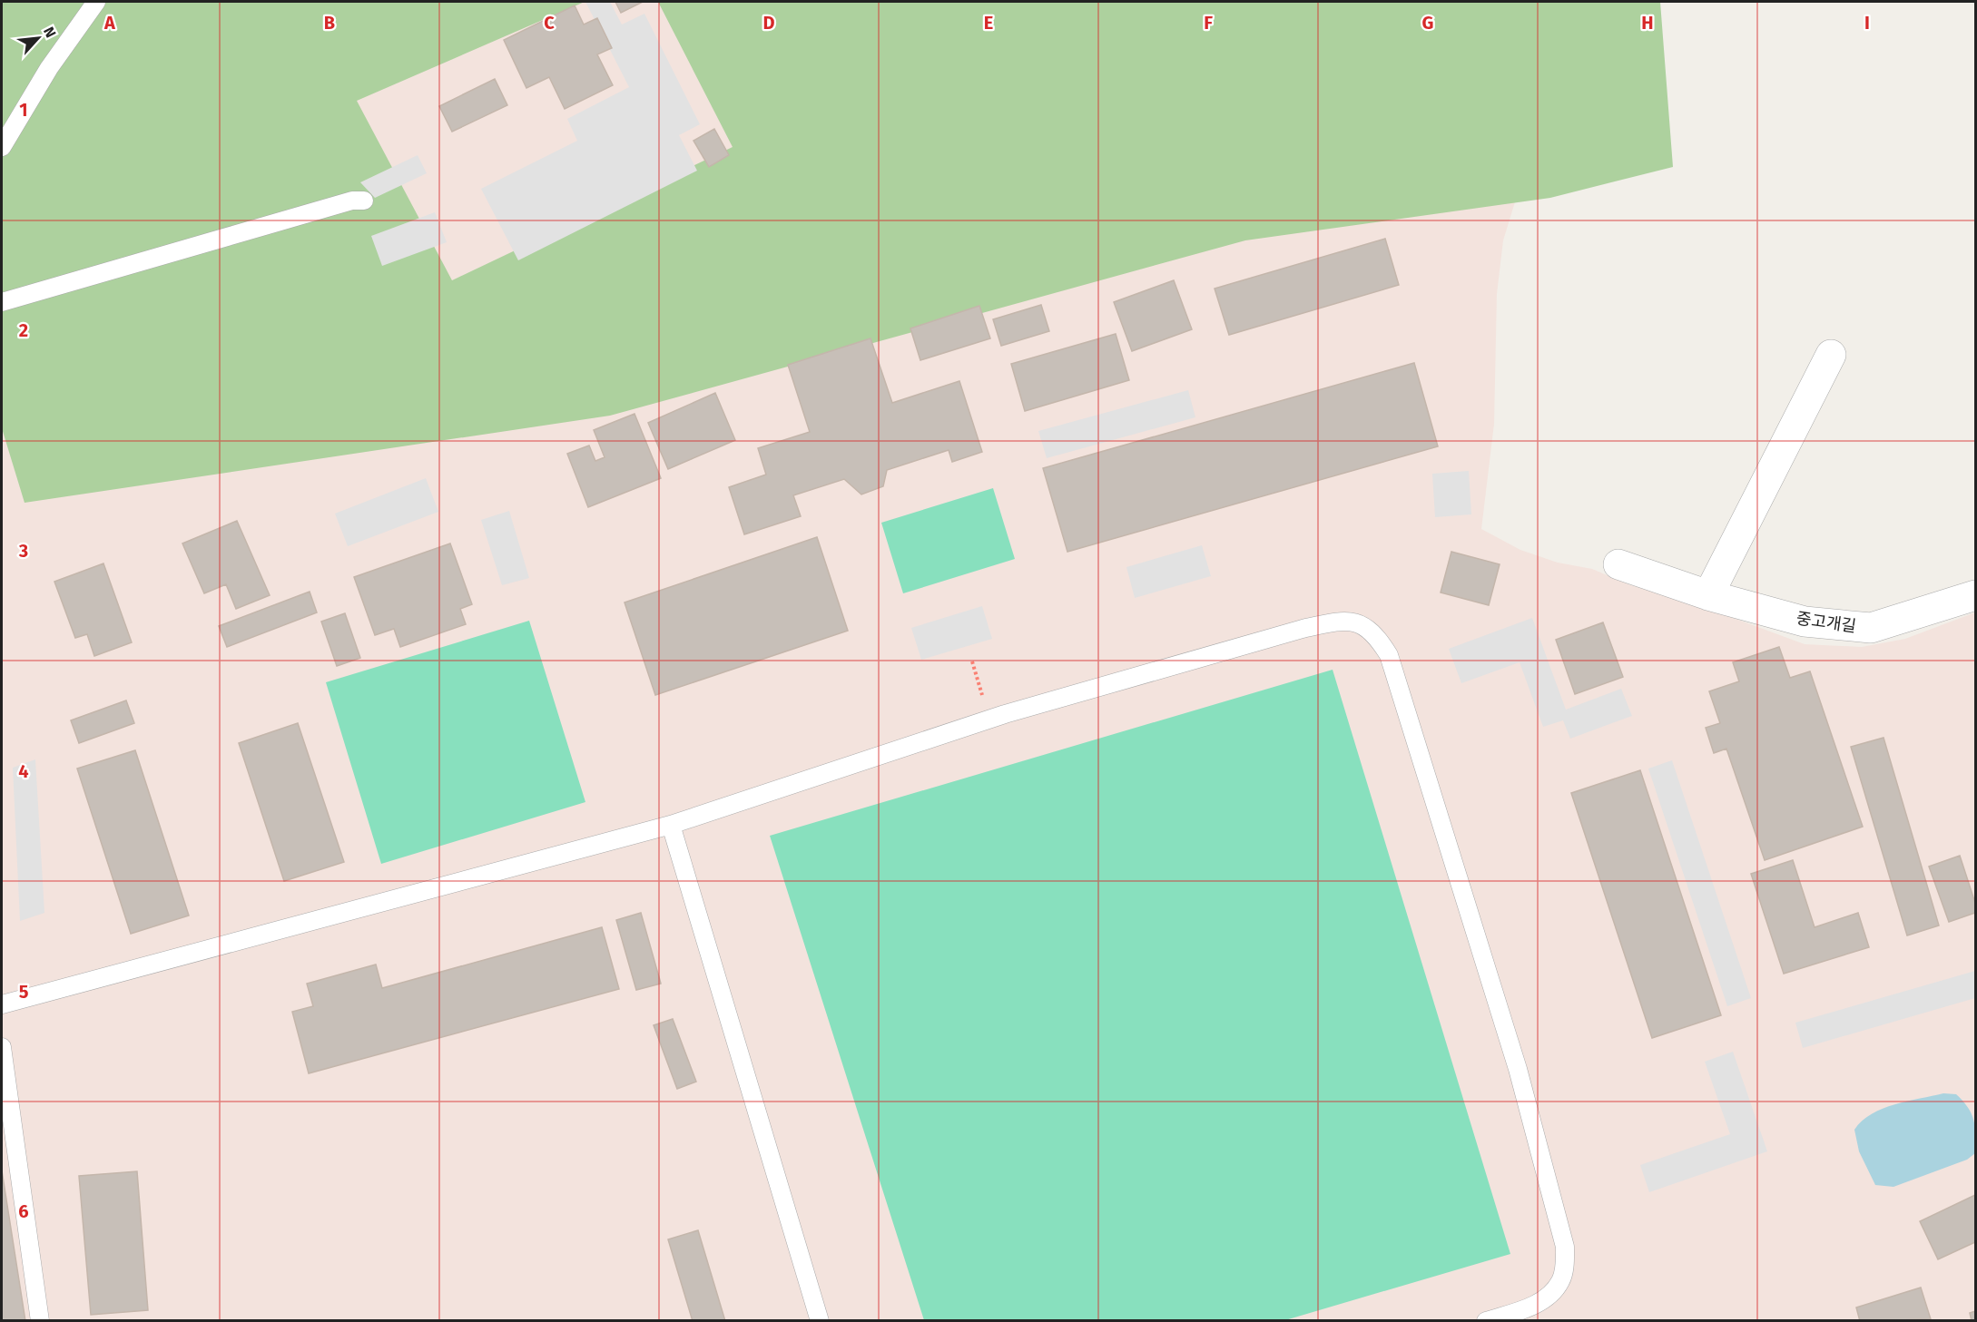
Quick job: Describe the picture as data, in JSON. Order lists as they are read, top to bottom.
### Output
{
  "streets": {
    "street": ["중고개길"]
  },
  "north": "top right",
  "grid": {
    "columns": [
      "A",
      "B",
      "C",
      "D",
      "E",
      "F",
      "G",
      "H",
      "I"
    ],
    "rows": [
      "1",
      "2",
      "3",
      "4",
      "5",
      "6"
    ]
  }
}
